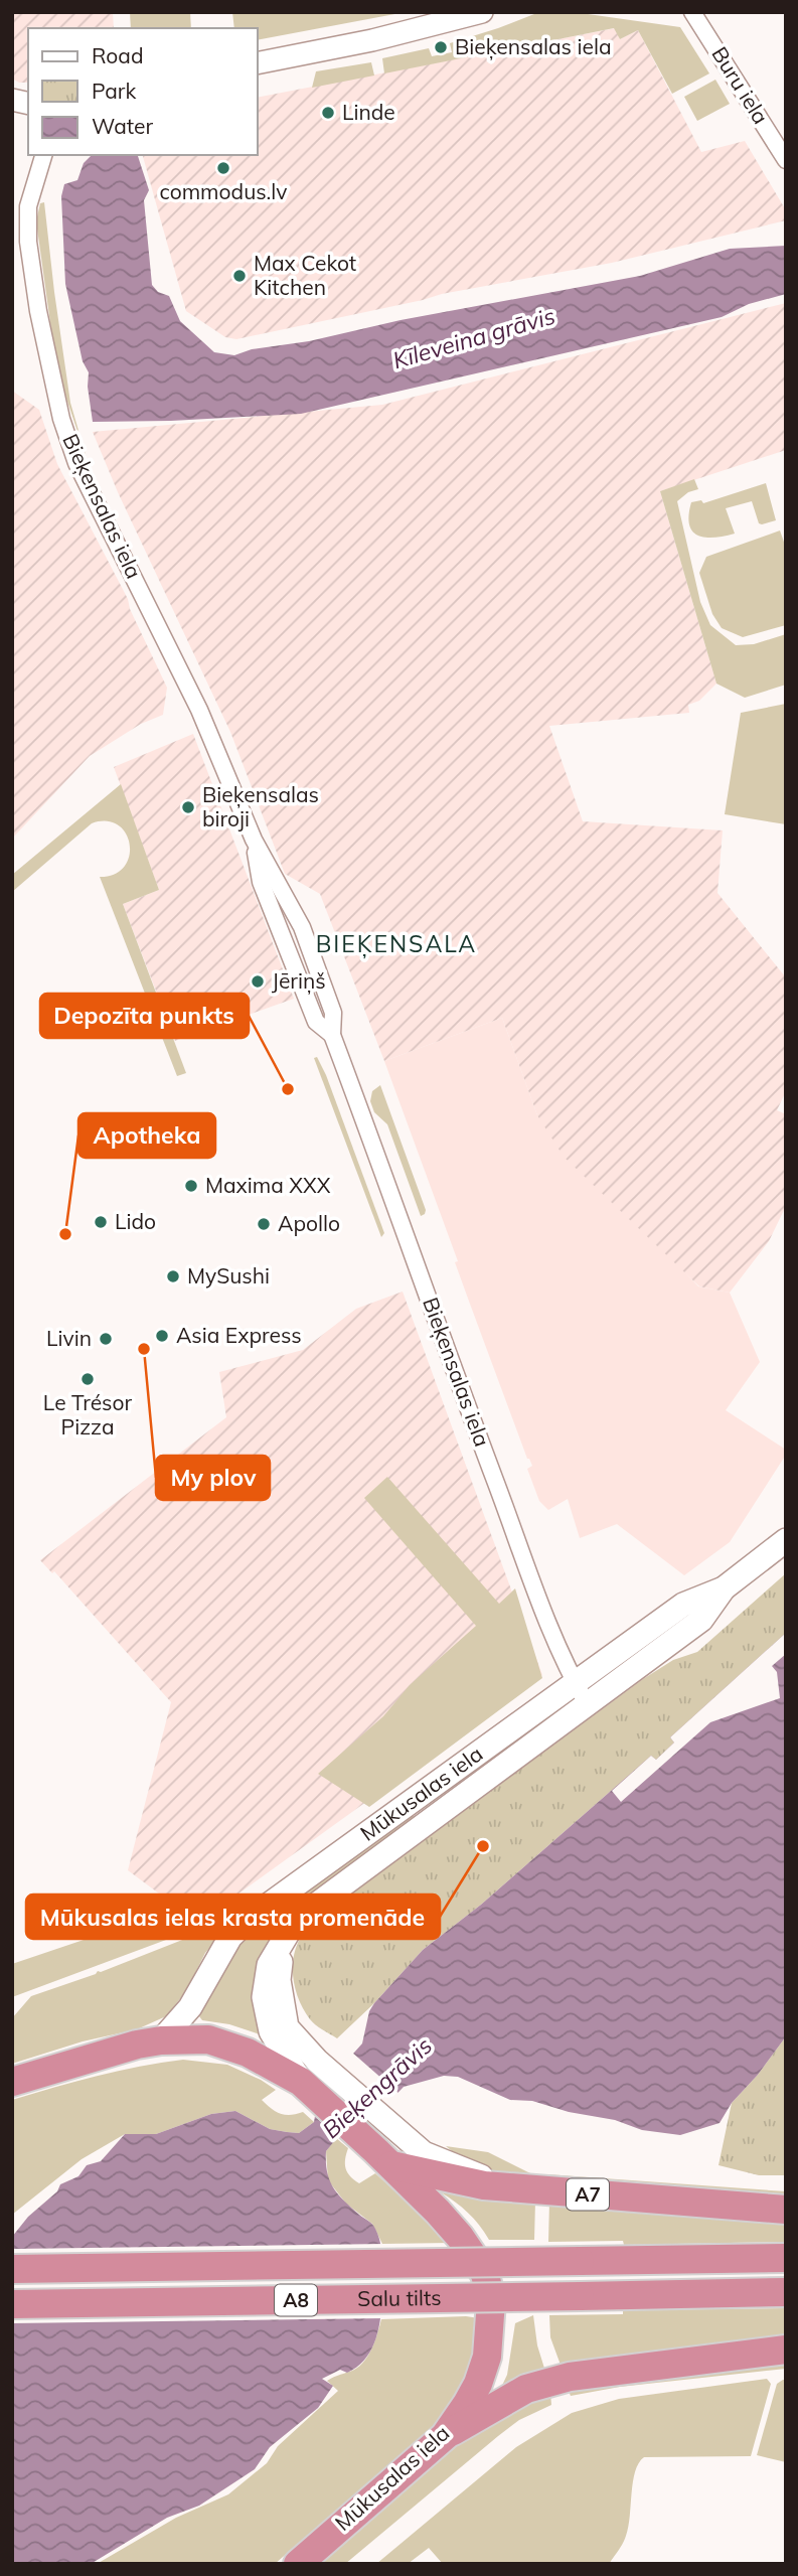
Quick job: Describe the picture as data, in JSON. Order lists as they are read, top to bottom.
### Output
{
  "streets": {
    "highway": [
      "Mūkusalas iela",
      "A7",
      "Salu tilts",
      "A8"
    ],
    "street": ["Buru iela", "Bieķensalas iela"]
  },
  "crossings": [
    ["Bieķensalas iela", "Mūkusalas iela"],
    ["Mūkusalas iela", "A7"]
  ],
  "districts": ["BIEĶENSALA"],
  "water": ["Kīleveina grāvis", "Bieķengrāvis"],
  "places": [
    "Bieķensalas iela",
    "Linde",
    "commodus.lv",
    "Max Cekot Kitchen",
    "Bieķensalas biroji",
    "Jēriņš",
    "Depozīta punkts",
    "Maxima XXX",
    "Lido",
    "Apollo",
    "Apotheka",
    "MySushi",
    "Asia Express",
    "Livin",
    "My plov",
    "Le Trésor Pizza",
    "Mūkusalas ielas krasta promenāde"
  ],
  "legend": ["Road", "Park", "Water"]
}
